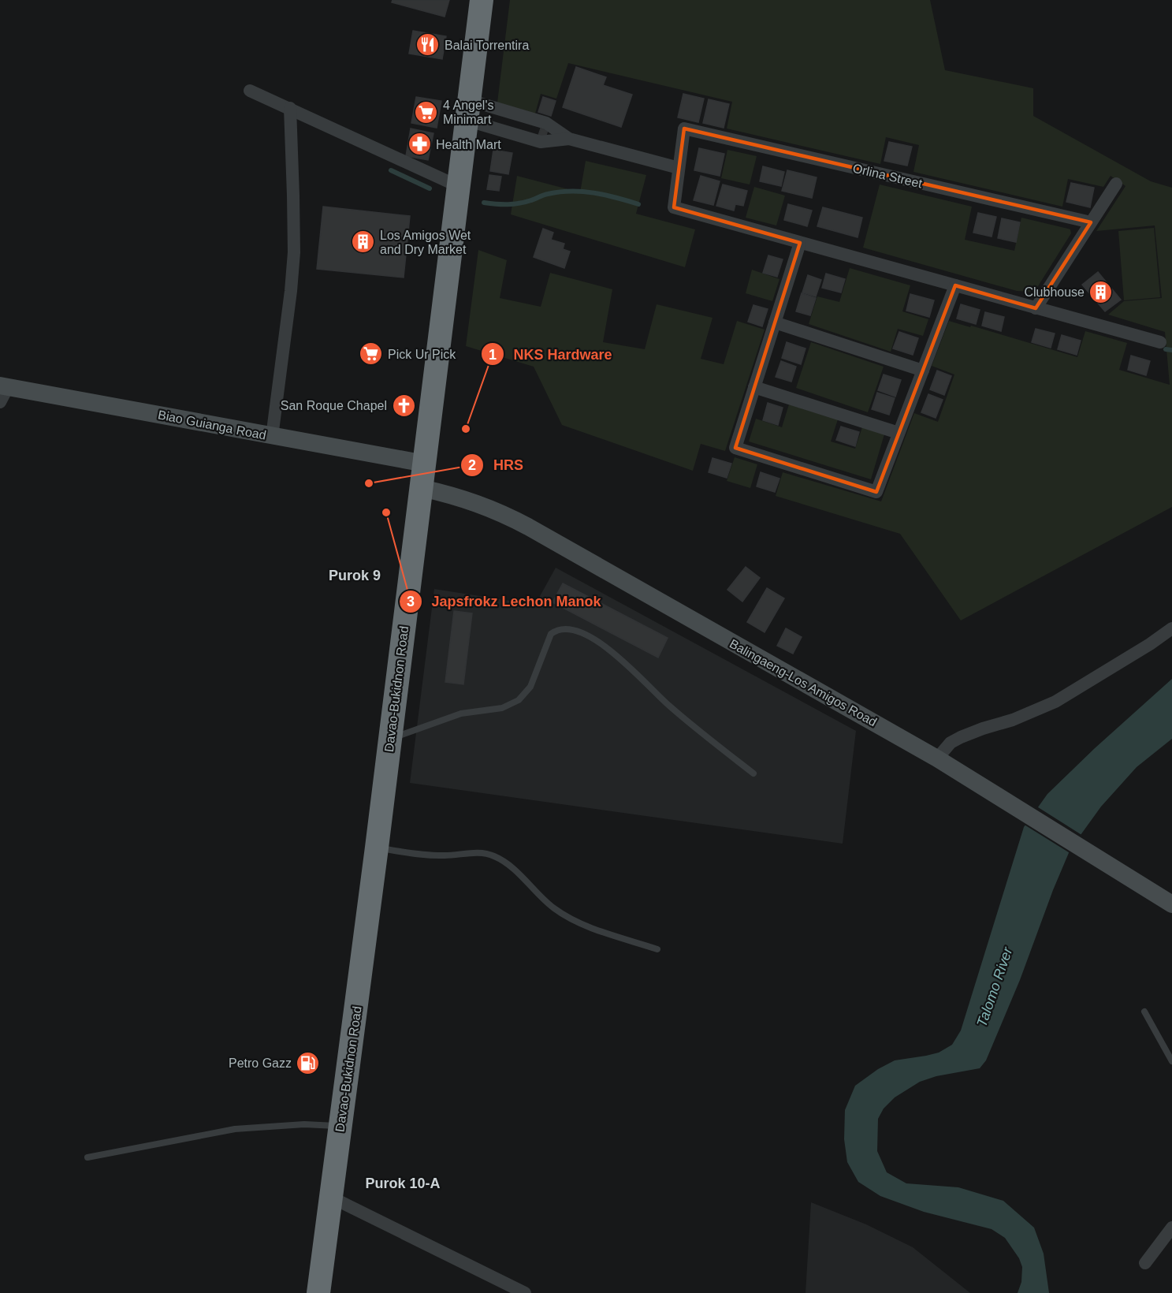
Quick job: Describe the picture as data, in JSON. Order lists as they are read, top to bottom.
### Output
{
  "streets": {
    "highway": ["Davao-Bukidnon Road"],
    "street": ["Orlina Street", "Biao Guianga Road", "Balingaeng-Los Amigos Road"]
  },
  "crossings": [
    ["Biao Guianga Road", "Davao-Bukidnon Road"],
    ["Balingaeng-Los Amigos Road", "Davao-Bukidnon Road"]
  ],
  "districts": ["Purok 9", "Purok 10-A"],
  "water": ["Talomo River"],
  "places": {
    "restaurant": ["Balai Torrentira"],
    "supermarket": ["4 Angel's Minimart", "Pick Ur Pick"],
    "pharmacy": ["Health Mart"],
    "building": ["Los Amigos Wet and Dry Market", "Clubhouse"],
    "church": ["San Roque Chapel"],
    "other": ["NKS Hardware", "HRS", "Japsfrokz Lechon Manok"],
    "fuel station": ["Petro Gazz"]
  }
}
